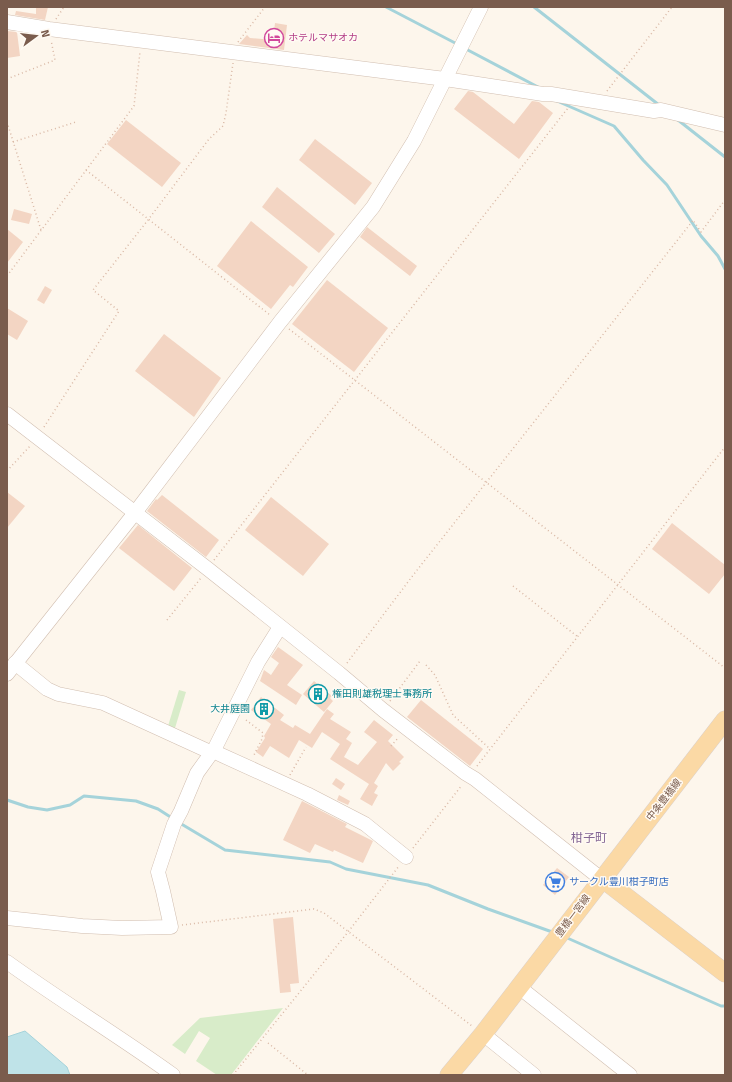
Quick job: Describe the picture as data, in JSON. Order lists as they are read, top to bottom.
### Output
{
  "streets": {
    "main road": ["中条豊橋線", "豊橋一宮線"]
  },
  "crossings": [
    ["中条豊橋線", "豊橋一宮線"]
  ],
  "districts": ["柑子町"],
  "places": {
    "hotel": ["ホテルマサオカ"],
    "building": ["権田則雄税理士事務所", "大井庭園"],
    "supermarket": ["サークル豊川柑子町店"]
  },
  "north": "right"
}
